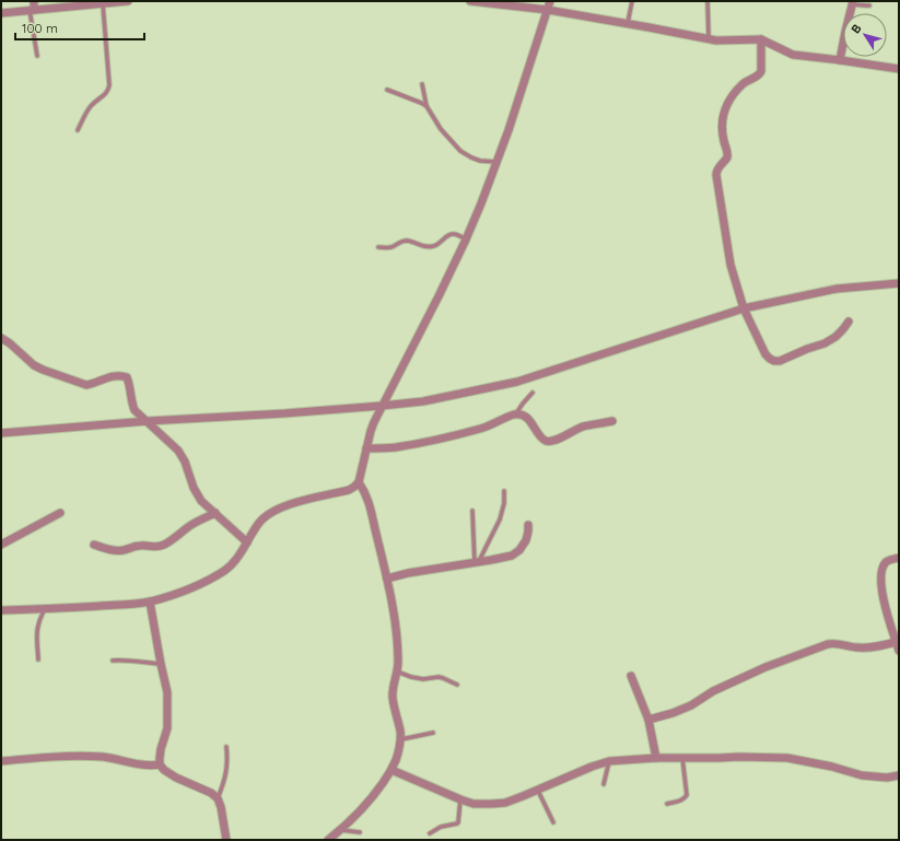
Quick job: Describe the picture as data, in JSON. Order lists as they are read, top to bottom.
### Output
{
  "scale_bar": "100 m",
  "north": "top left"
}
